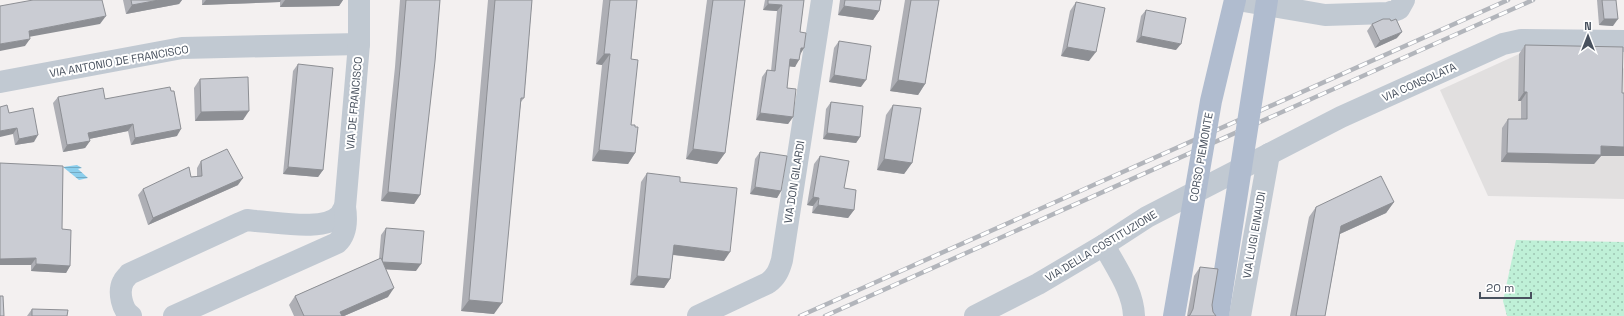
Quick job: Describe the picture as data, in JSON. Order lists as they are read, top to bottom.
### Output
{
  "streets": {
    "main road": ["CORSO PIEMONTE"],
    "street": [
      "VIA ANTONIO DE FRANCISCO",
      "VIA CONSOLATA",
      "VIA DE FRANCISCO",
      "VIA DON GILARDI",
      "VIA LUIGI EINAUDI",
      "VIA DELLA COSTITUZIONE"
    ]
  },
  "crossings": [
    ["VIA ANTONIO DE FRANCISCO", "VIA DE FRANCISCO"],
    ["VIA CONSOLATA", "VIA LUIGI EINAUDI"],
    ["VIA CONSOLATA", "VIA DELLA COSTITUZIONE"]
  ],
  "scale_bar": "20 m",
  "north": "top"
}
